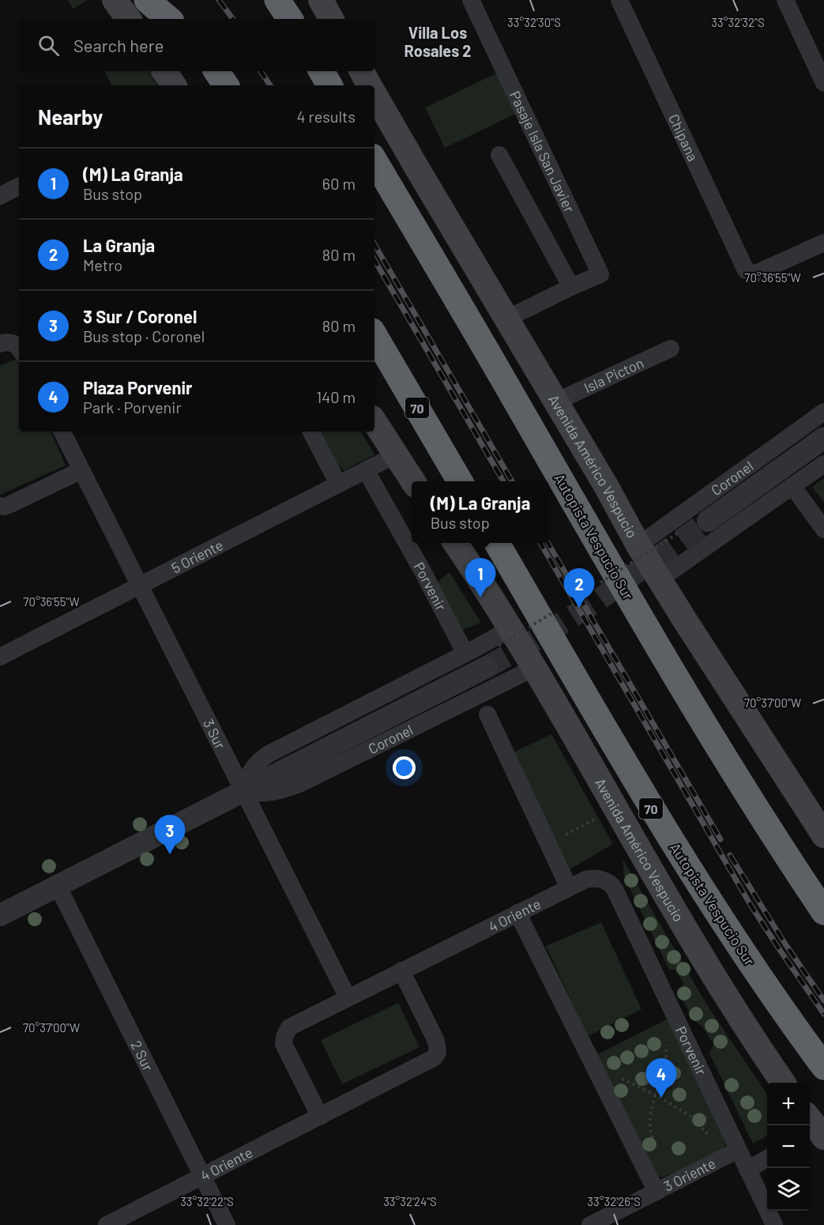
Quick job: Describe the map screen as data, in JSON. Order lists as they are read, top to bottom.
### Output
{
  "streets": {
    "highway": ["70", "Autopista Vespucio Sur"],
    "main road": ["Avenida Américo Vespucio"],
    "street": [
      "Chipana",
      "Pasaje Isla San Javier",
      "Isla Picton",
      "Coronel",
      "5 Oriente",
      "Porvenir",
      "3 Sur",
      "4 Oriente",
      "2 Sur",
      "3 Oriente"
    ]
  },
  "crossings": [
    ["Pasaje Isla San Javier", "Avenida Américo Vespucio"],
    ["Isla Picton", "Avenida Américo Vespucio"],
    ["Avenida Américo Vespucio", "Coronel"],
    ["Coronel", "3 Sur"],
    ["Coronel", "2 Sur"],
    ["5 Oriente", "Porvenir"],
    ["5 Oriente", "3 Sur"],
    ["Porvenir", "4 Oriente"],
    ["Porvenir", "3 Oriente"],
    ["3 Sur", "4 Oriente"],
    ["4 Oriente", "2 Sur"]
  ],
  "districts": ["Villa Los Rosales 2"],
  "page": {
    "search": "Search here",
    "heading": ["Nearby", "4 results"],
    "list": [
      {
        "mark": "1",
        "name": "(M) La Granja",
        "note": "Bus stop",
        "value": "60 m"
      },
      {
        "mark": "2",
        "name": "La Granja",
        "note": "Metro",
        "value": "80 m"
      },
      {
        "mark": "3",
        "name": "3 Sur / Coronel",
        "note": "Bus stop · Coronel",
        "value": "80 m"
      },
      {
        "mark": "4",
        "name": "Plaza Porvenir",
        "note": "Park · Porvenir",
        "value": "140 m"
      }
    ],
    "popup": ["(M) La Granja", "Bus stop"],
    "pins": [
      "1",
      "2",
      "3",
      "4"
    ],
    "map_buttons": ["+", "−"]
  },
  "coordinates": [
    "33°32'30\"S",
    "33°32'32\"S",
    "70°36'55\"W",
    "70°37'00\"W",
    "33°32'22\"S",
    "33°32'24\"S",
    "33°32'26\"S"
  ]
}
